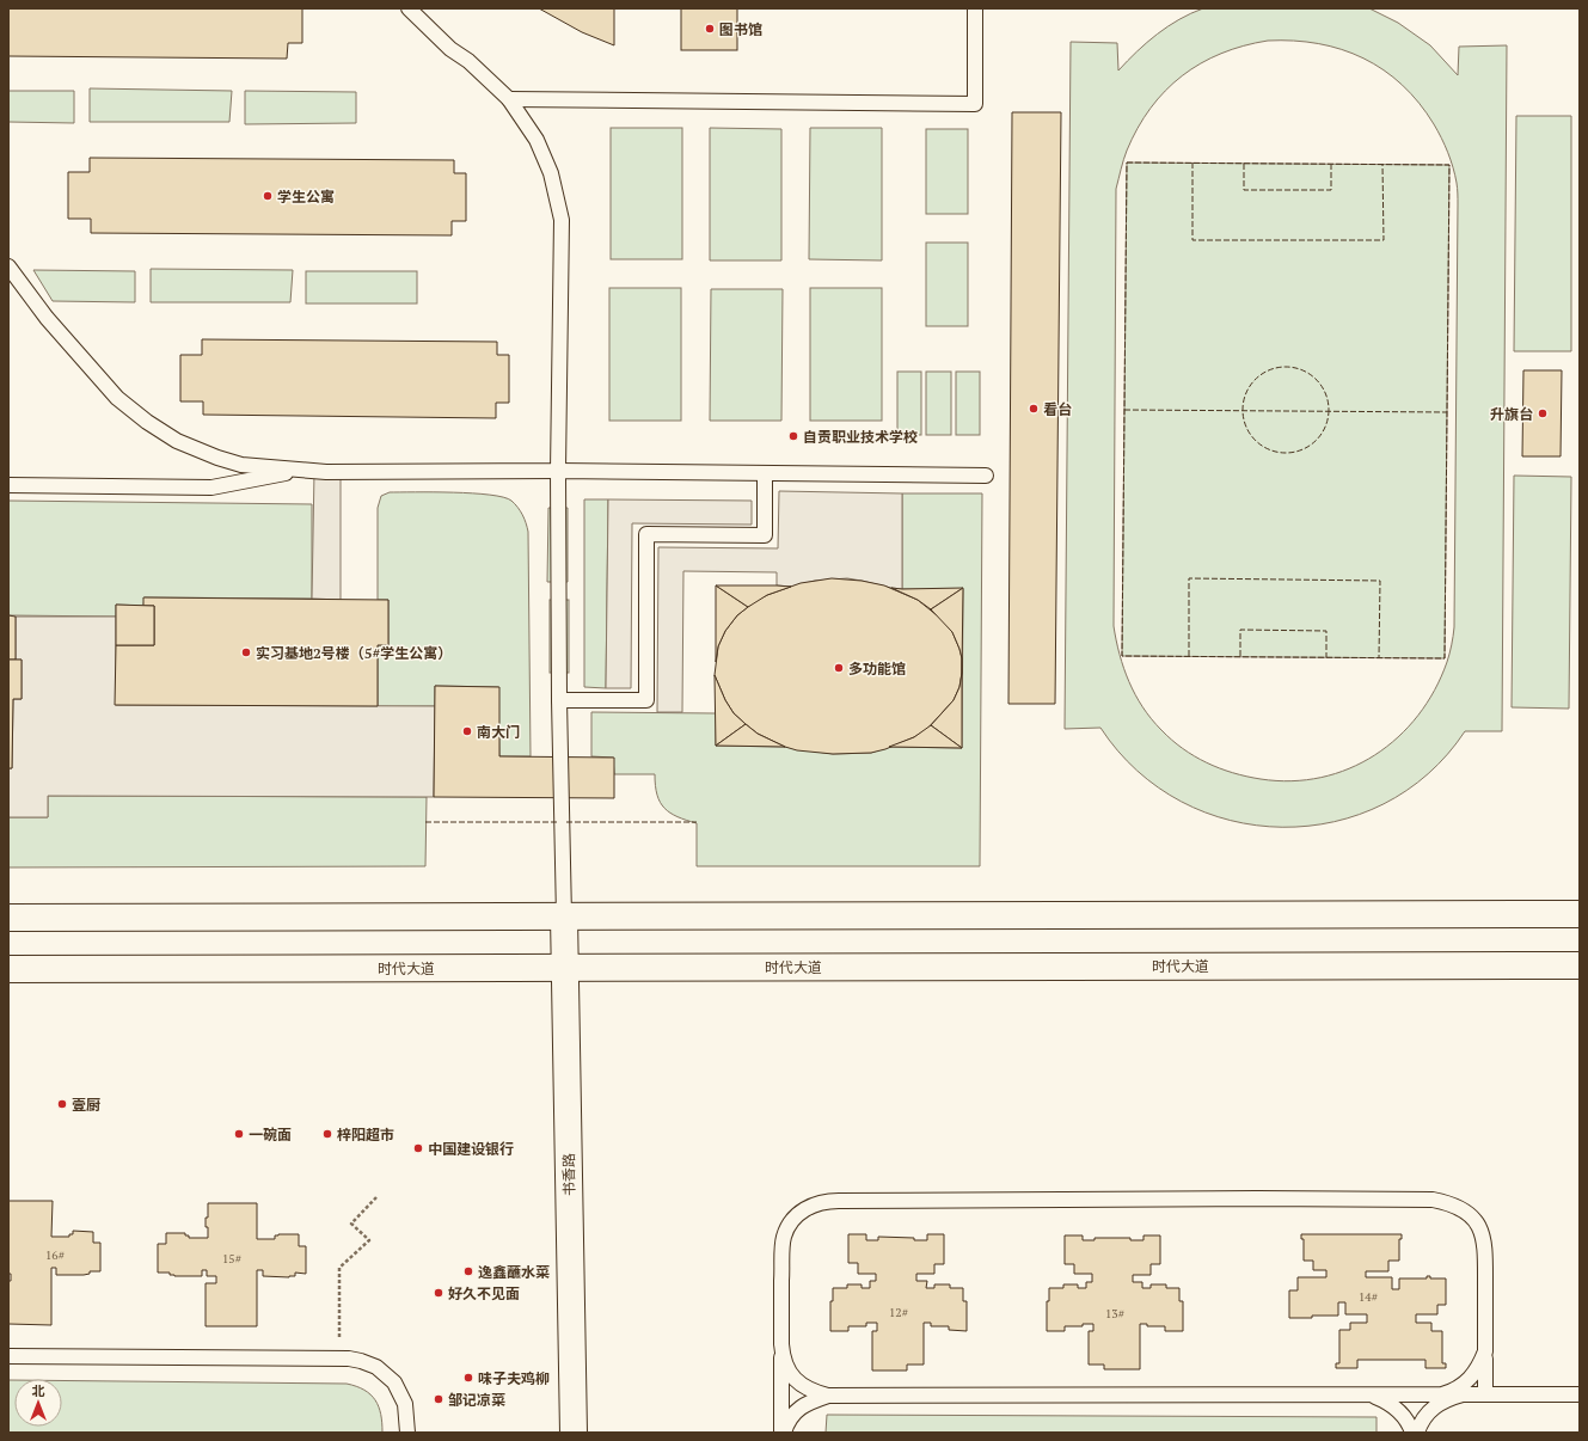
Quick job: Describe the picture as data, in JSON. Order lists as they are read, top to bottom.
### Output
{
  "streets": {
    "main road": ["时代大道", "书香路"]
  },
  "crossings": [
    ["时代大道", "书香路"]
  ],
  "places": [
    "图书馆",
    "学生公寓",
    "看台",
    "升旗台",
    "自贡职业技术学校",
    "实习基地2号楼（5#学生公寓）",
    "多功能馆",
    "南大门",
    "壹厨",
    "一碗面",
    "梓阳超市",
    "中国建设银行",
    "逸鑫蘸水菜",
    "好久不见面",
    "味子夫鸡柳",
    "邹记凉菜"
  ],
  "house_numbers": [
    "16#",
    "15#",
    "14#",
    "12#",
    "13#"
  ],
  "north": "top"
}
